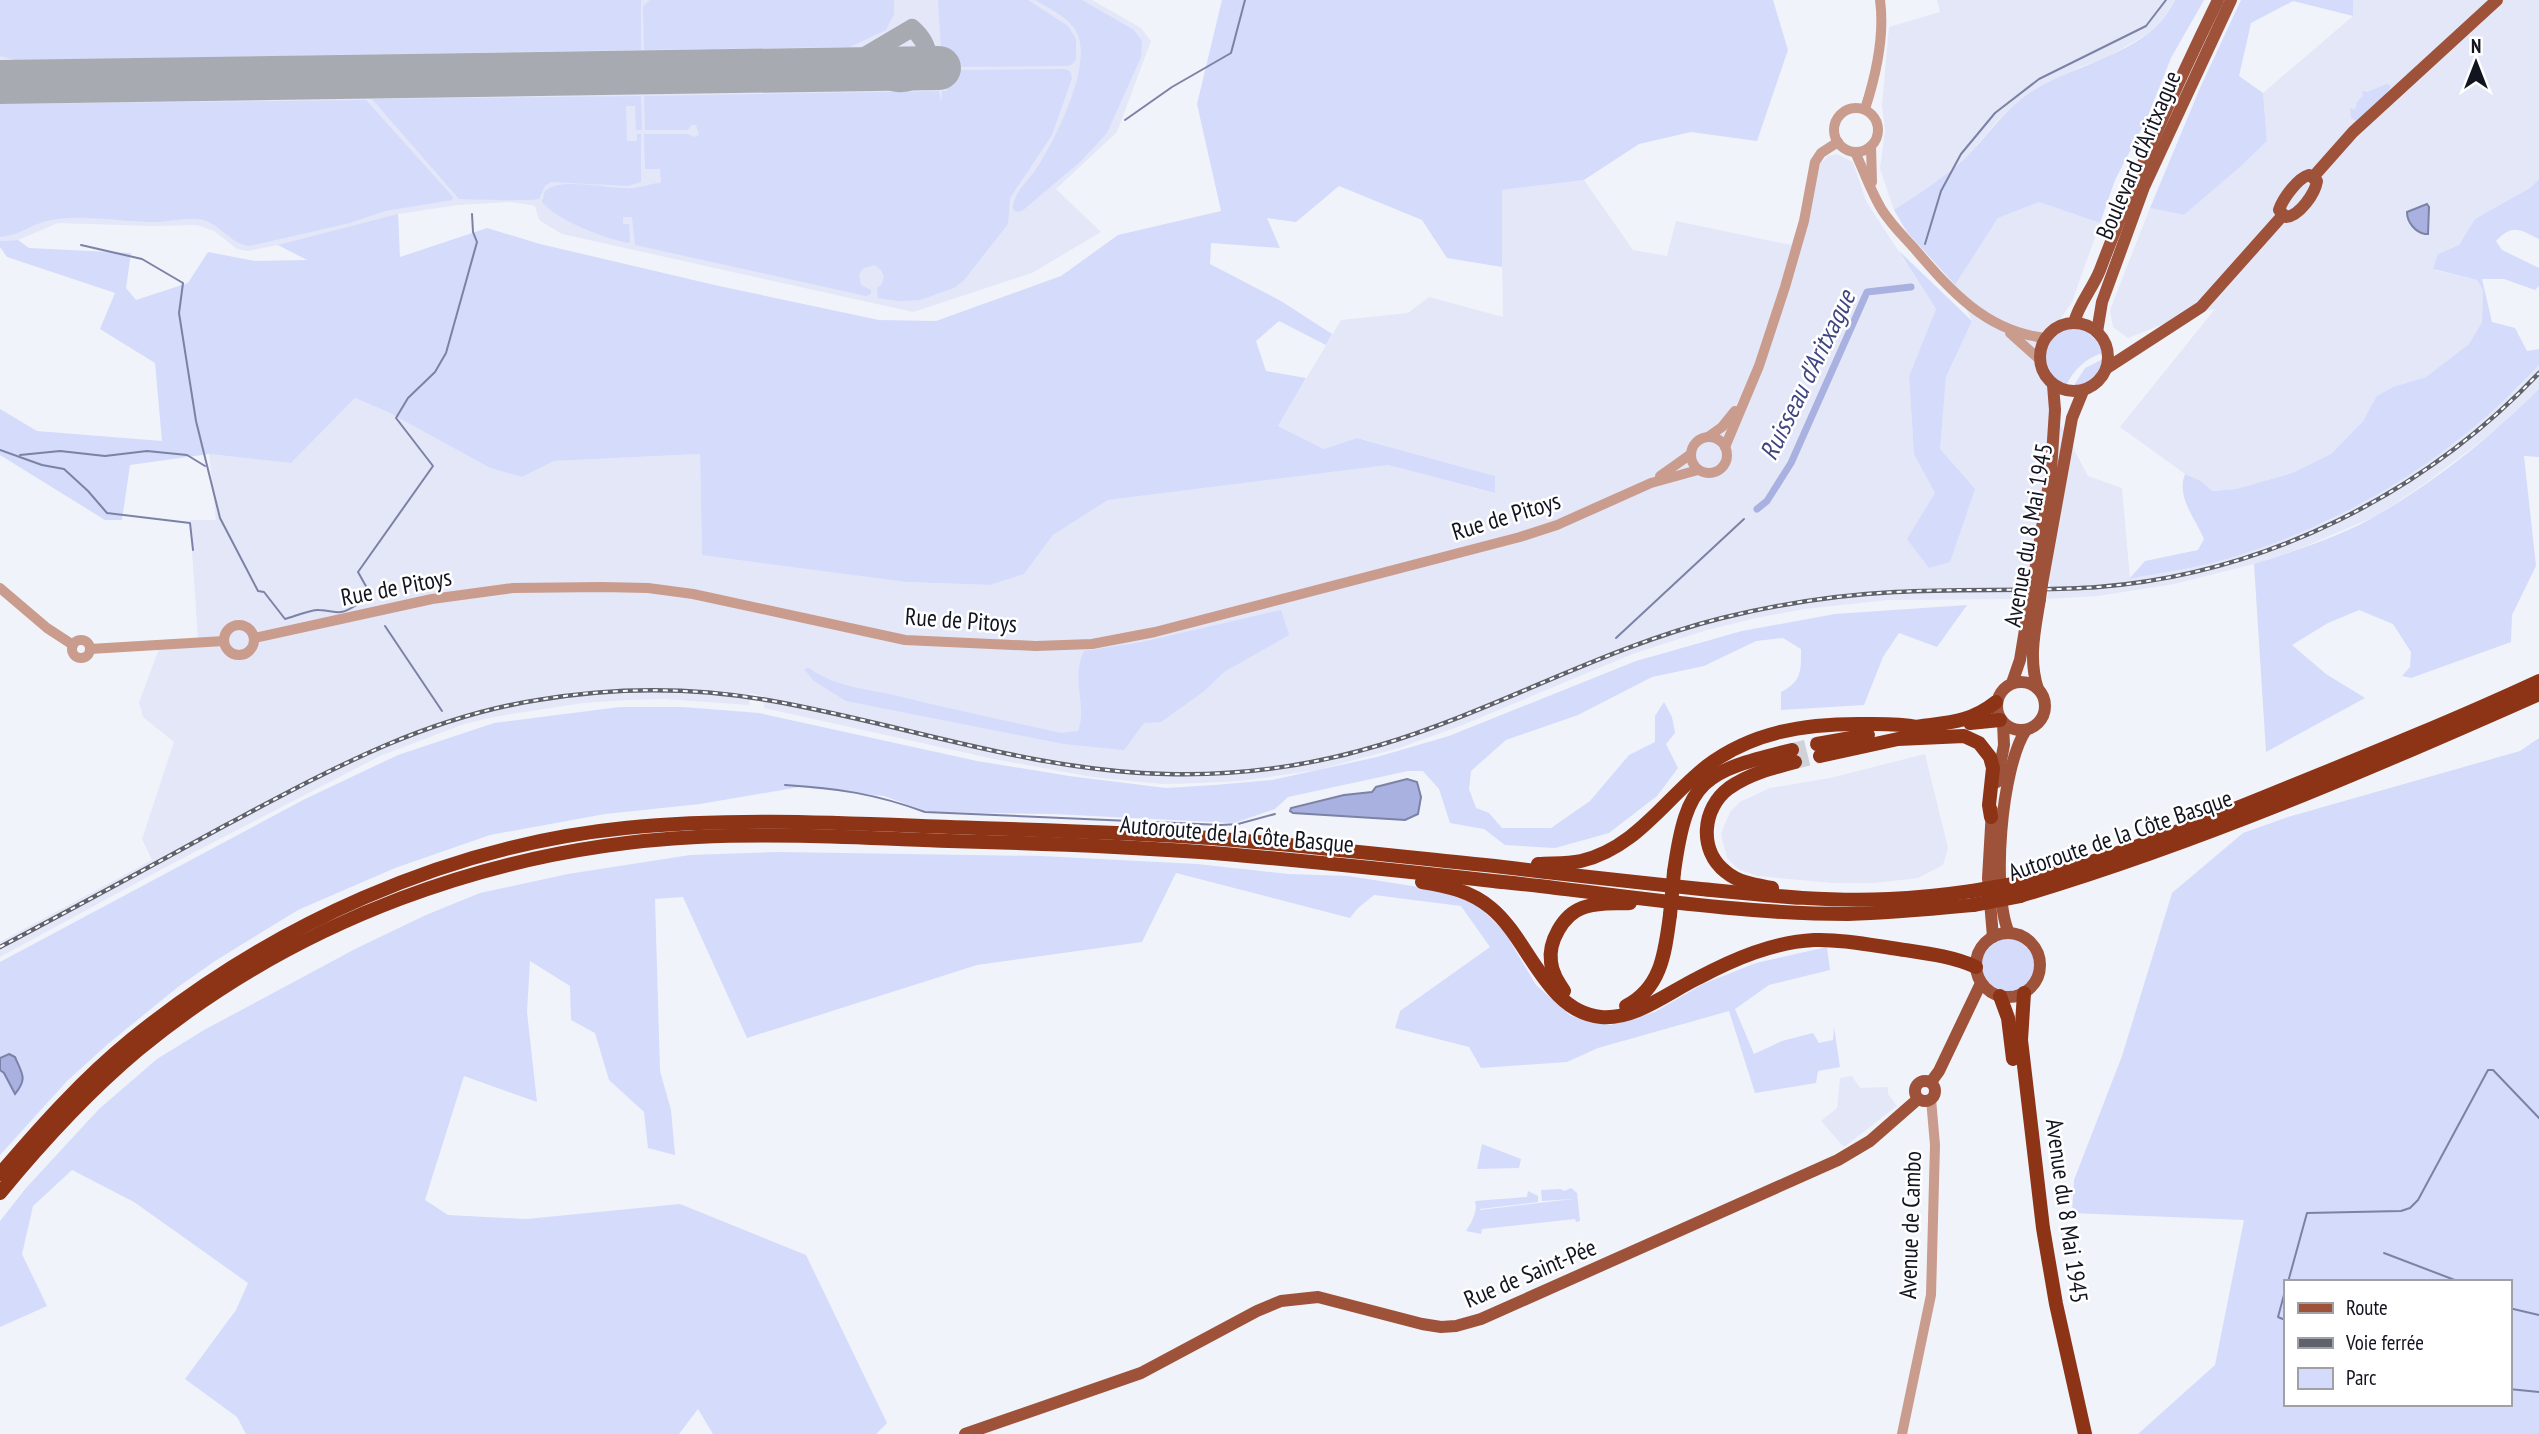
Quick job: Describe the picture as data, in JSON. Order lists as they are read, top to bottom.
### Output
{
  "streets": {
    "highway": ["Avenue du 8 Mai 1945", "Autoroute de la Côte Basque"],
    "main road": ["Boulevard d'Aritxague", "Rue de Saint-Pée"],
    "street": ["Rue de Pitoys", "Avenue de Cambo"]
  },
  "crossings": [
    ["Boulevard d'Aritxague", "Avenue du 8 Mai 1945"],
    ["Avenue de Cambo", "Rue de Saint-Pée"]
  ],
  "water": ["Ruisseau d'Aritxague"],
  "legend": ["Route", "Voie ferrée", "Parc"],
  "north": "top"
}
